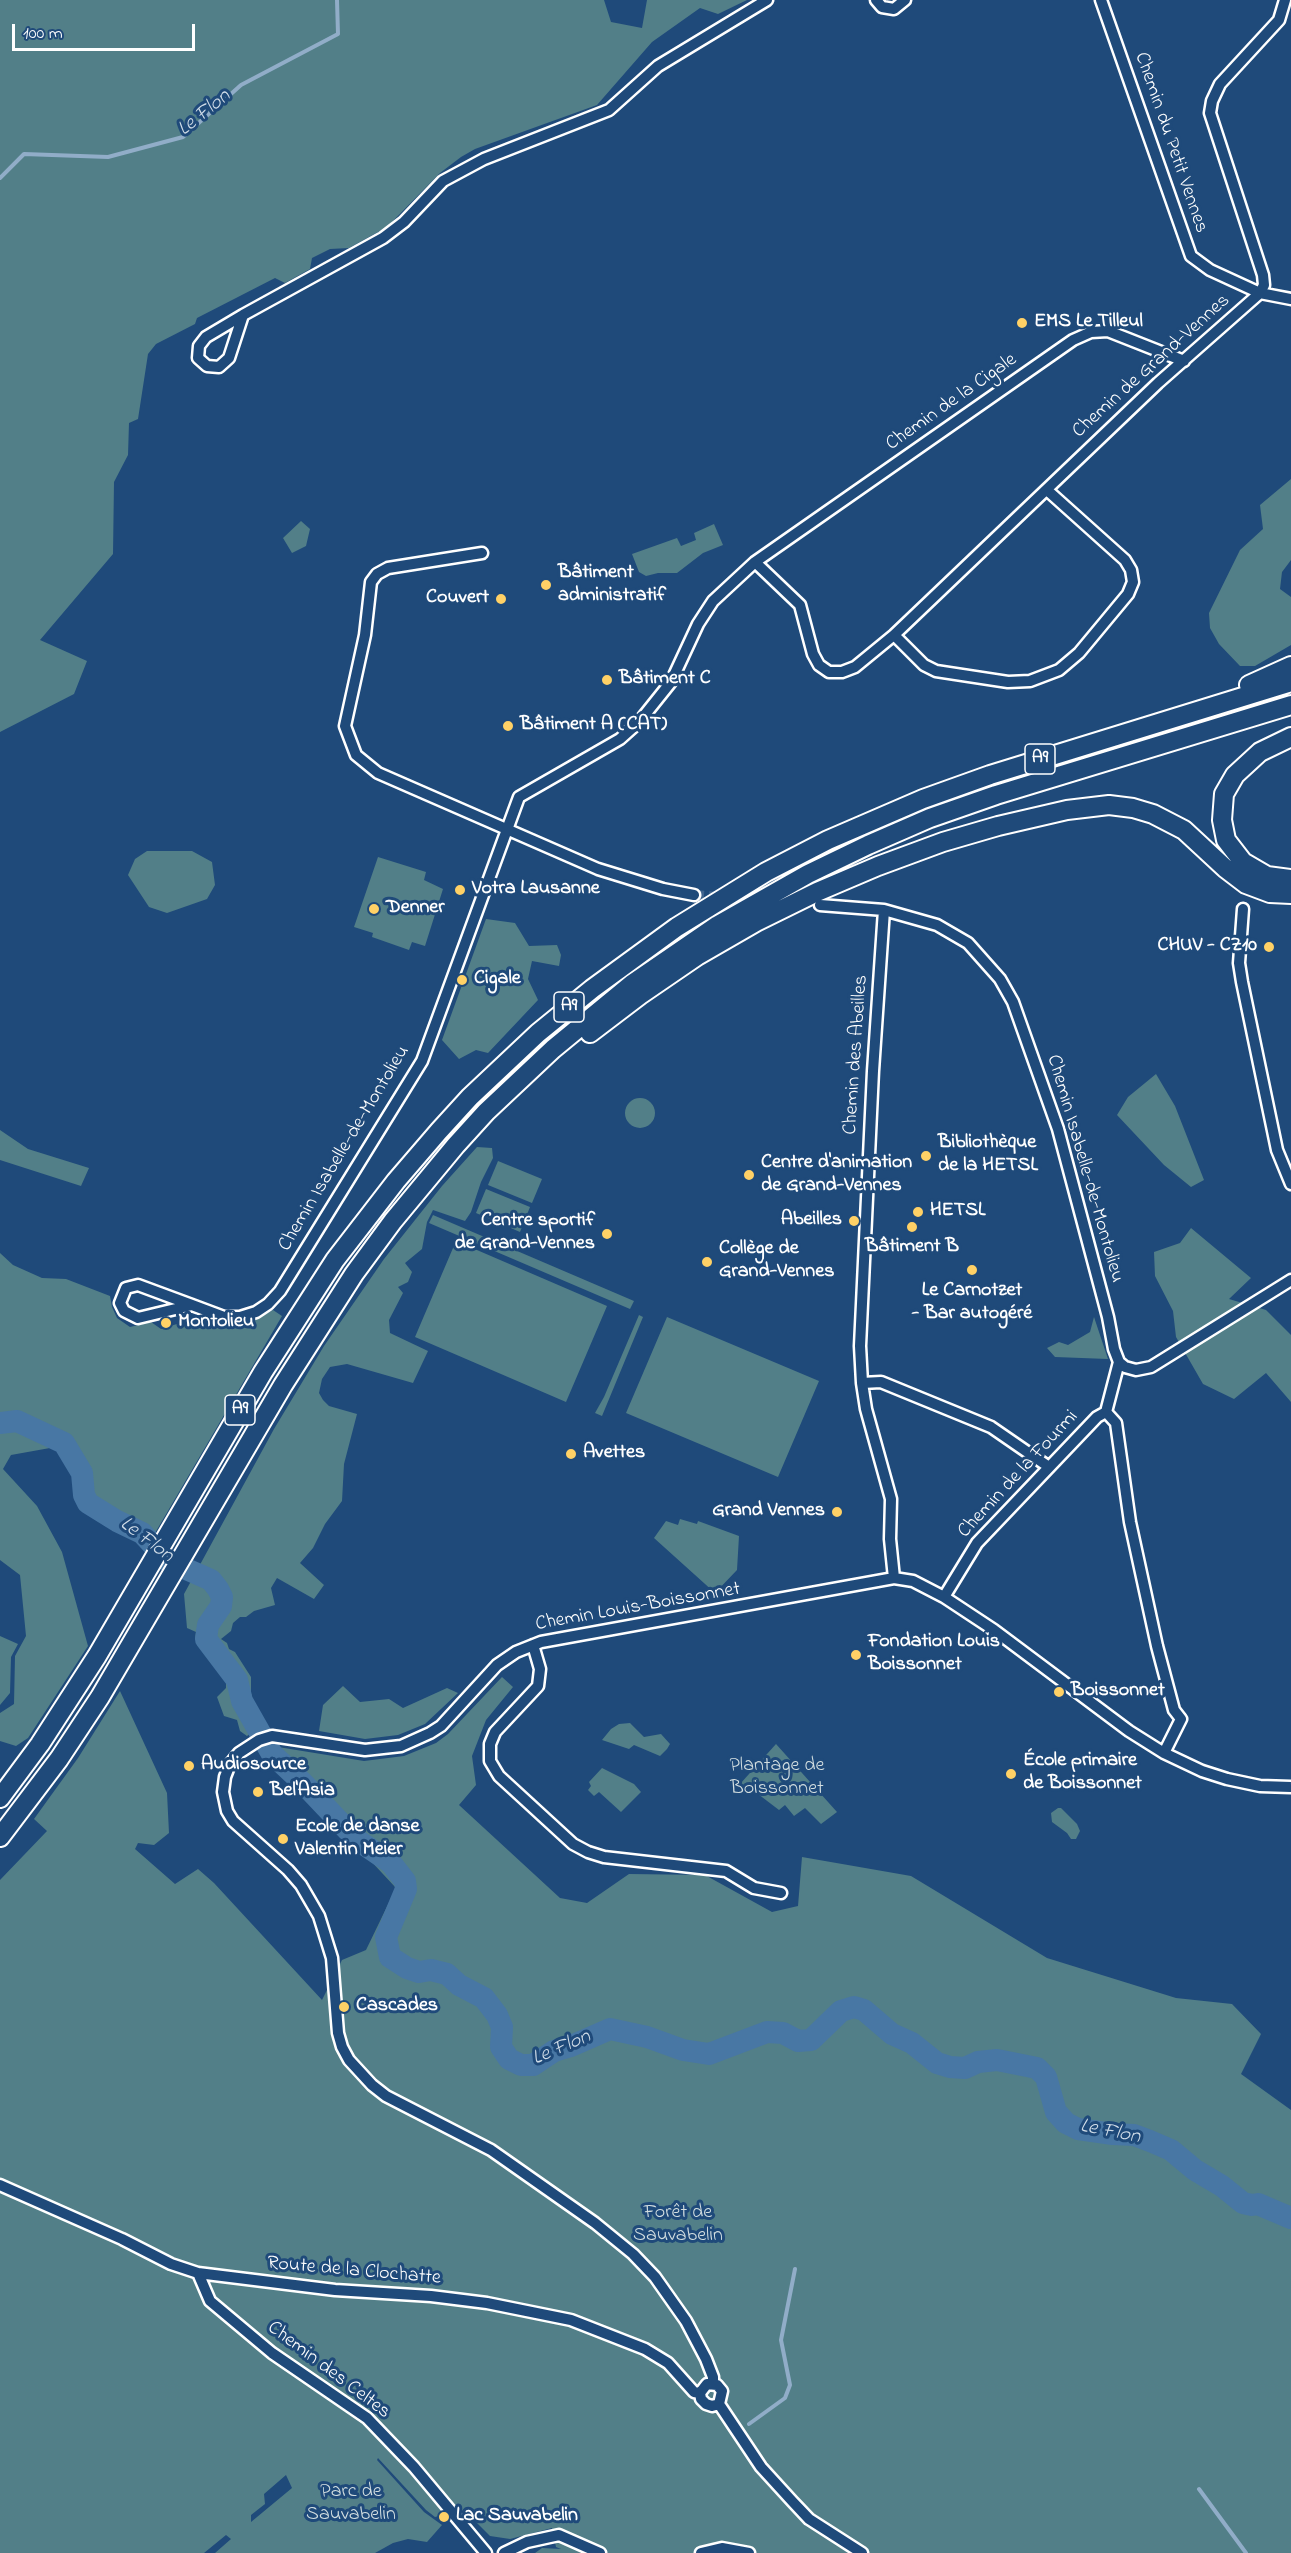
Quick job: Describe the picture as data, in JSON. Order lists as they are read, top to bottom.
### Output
{
  "streets": {
    "highway": ["A9"],
    "street": [
      "Chemin du Petit Vennes",
      "Chemin de Grand-Vennes",
      "Chemin de la Cigale",
      "Chemin des Abeilles",
      "Chemin Isabelle-de-Montolieu",
      "Chemin de la Fourmi",
      "Chemin Louis-Boissonnet",
      "Route de la Clochatte",
      "Chemin des Celtes"
    ]
  },
  "crossings": [
    ["Chemin du Petit Vennes", "Chemin de Grand-Vennes"],
    ["Chemin de Grand-Vennes", "Chemin de la Cigale"],
    ["Chemin de la Cigale", "Chemin Isabelle-de-Montolieu"],
    ["Chemin des Abeilles", "Chemin Isabelle-de-Montolieu"],
    ["Chemin des Abeilles", "Chemin Louis-Boissonnet"],
    ["Chemin Isabelle-de-Montolieu", "Chemin de la Fourmi"],
    ["Chemin de la Fourmi", "Chemin Louis-Boissonnet"],
    ["Chemin Louis-Boissonnet", "Route de la Clochatte"],
    ["Route de la Clochatte", "Chemin des Celtes"]
  ],
  "water": ["Le Flon"],
  "parks": ["Plantage de Boissonnet", "Forêt de Sauvabelin", "Parc de Sauvabelin"],
  "places": [
    "EMS Le Tilleul",
    "Bâtiment administratif",
    "Couvert",
    "Bâtiment C",
    "Bâtiment A (CAT)",
    "Votra Lausanne",
    "Denner",
    "CHUV - CZ10",
    "Cigale",
    "Bibliothèque de la HETSL",
    "Centre d'animation de Grand-Vennes",
    "HETSL",
    "Abeilles",
    "Bâtiment B",
    "Centre sportif de Grand-Vennes",
    "Collège de Grand-Vennes",
    "Le Carnotzet - Bar autogéré",
    "Montolieu",
    "Avettes",
    "Grand Vennes",
    "Fondation Louis Boissonnet",
    "Boissonnet",
    "Audiosource",
    "École primaire de Boissonnet",
    "Bel'Asia",
    "Ecole de danse Valentin Meier",
    "Cascades",
    "Lac Sauvabelin"
  ],
  "scale_bar": "100 m"
}
